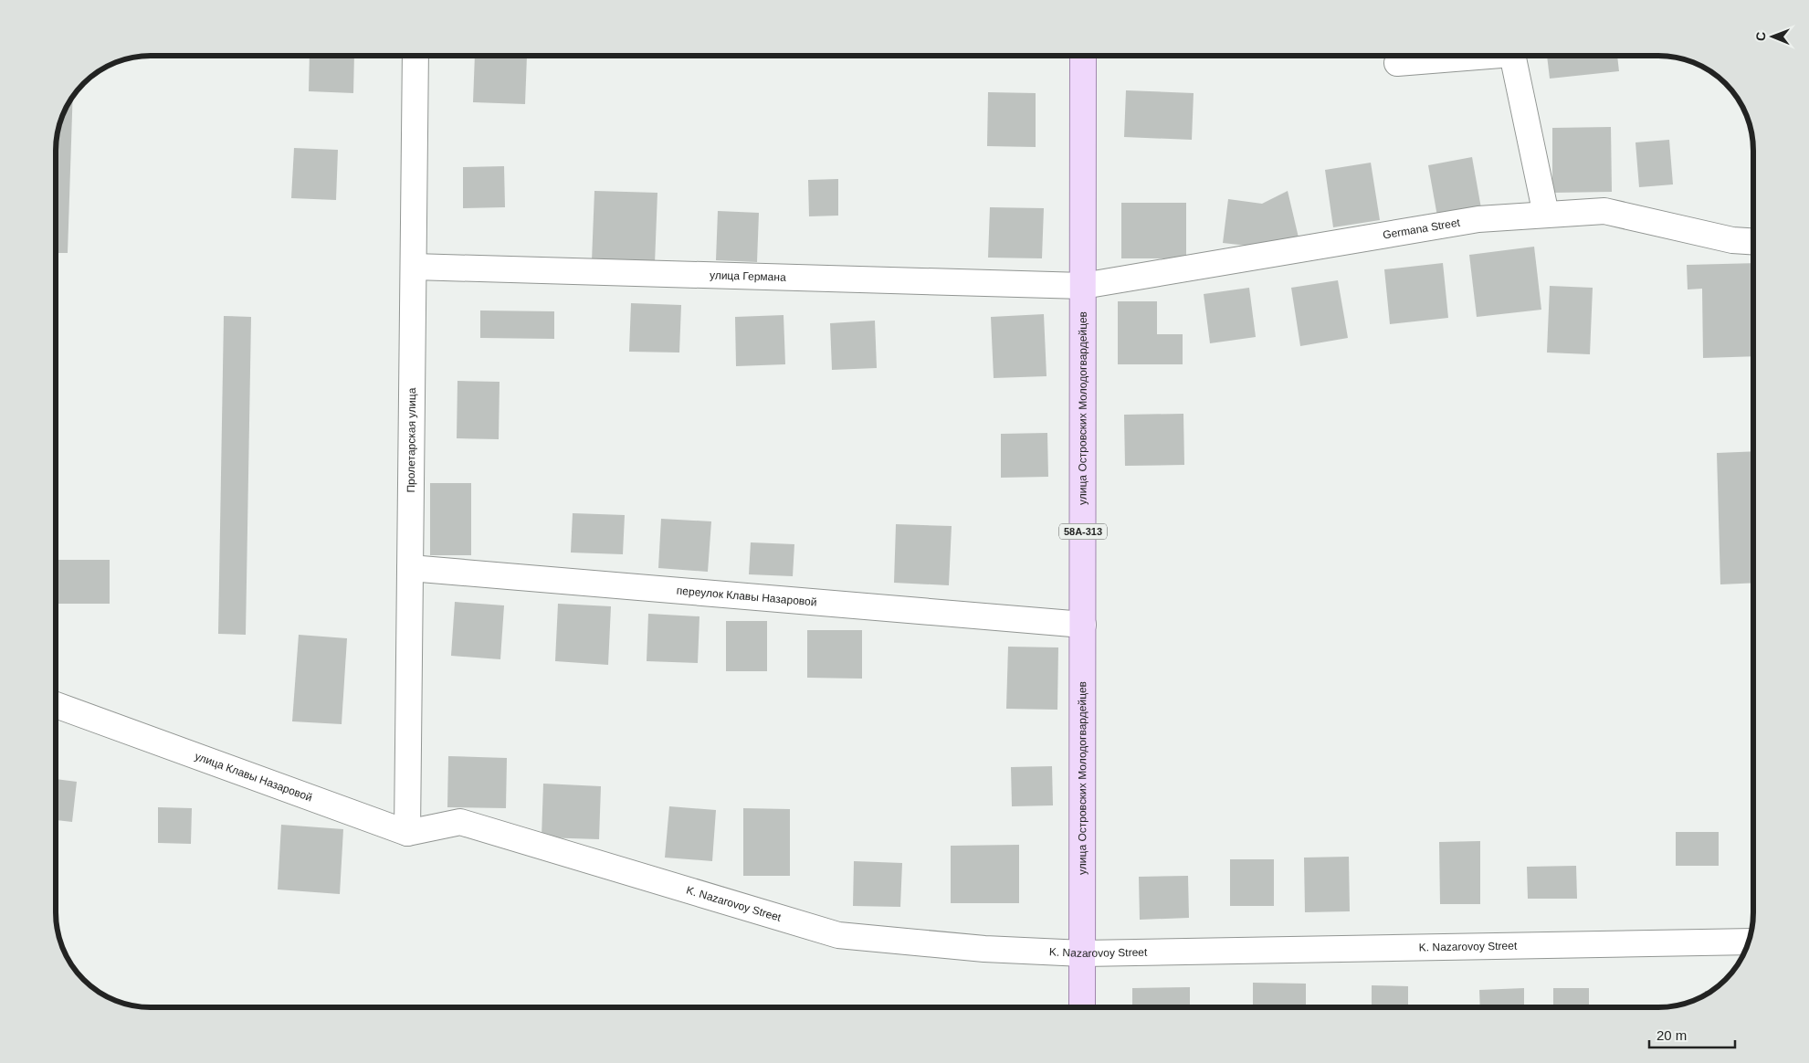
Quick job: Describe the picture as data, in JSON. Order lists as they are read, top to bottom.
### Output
{
  "streets": {
    "main road": ["улица Островских Молодогвардейцев", "58А-313"],
    "street": [
      "Germana Street",
      "улица Германа",
      "Пролетарская улица",
      "переулок Клавы Назаровой",
      "улица Клавы Назаровой",
      "K. Nazarovoy Street"
    ]
  },
  "crossings": [
    ["Germana Street", "улица Германа"],
    ["Germana Street", "улица Островских Молодогвардейцев"],
    ["улица Германа", "улица Островских Молодогвардейцев"],
    ["улица Германа", "Пролетарская улица"],
    ["улица Островских Молодогвардейцев", "переулок Клавы Назаровой"],
    ["улица Островских Молодогвардейцев", "K. Nazarovoy Street"],
    ["Пролетарская улица", "переулок Клавы Назаровой"],
    ["Пролетарская улица", "улица Клавы Назаровой"],
    ["Пролетарская улица", "K. Nazarovoy Street"],
    ["улица Клавы Назаровой", "K. Nazarovoy Street"]
  ],
  "scale_bar": "20 m",
  "north": "left"
}
